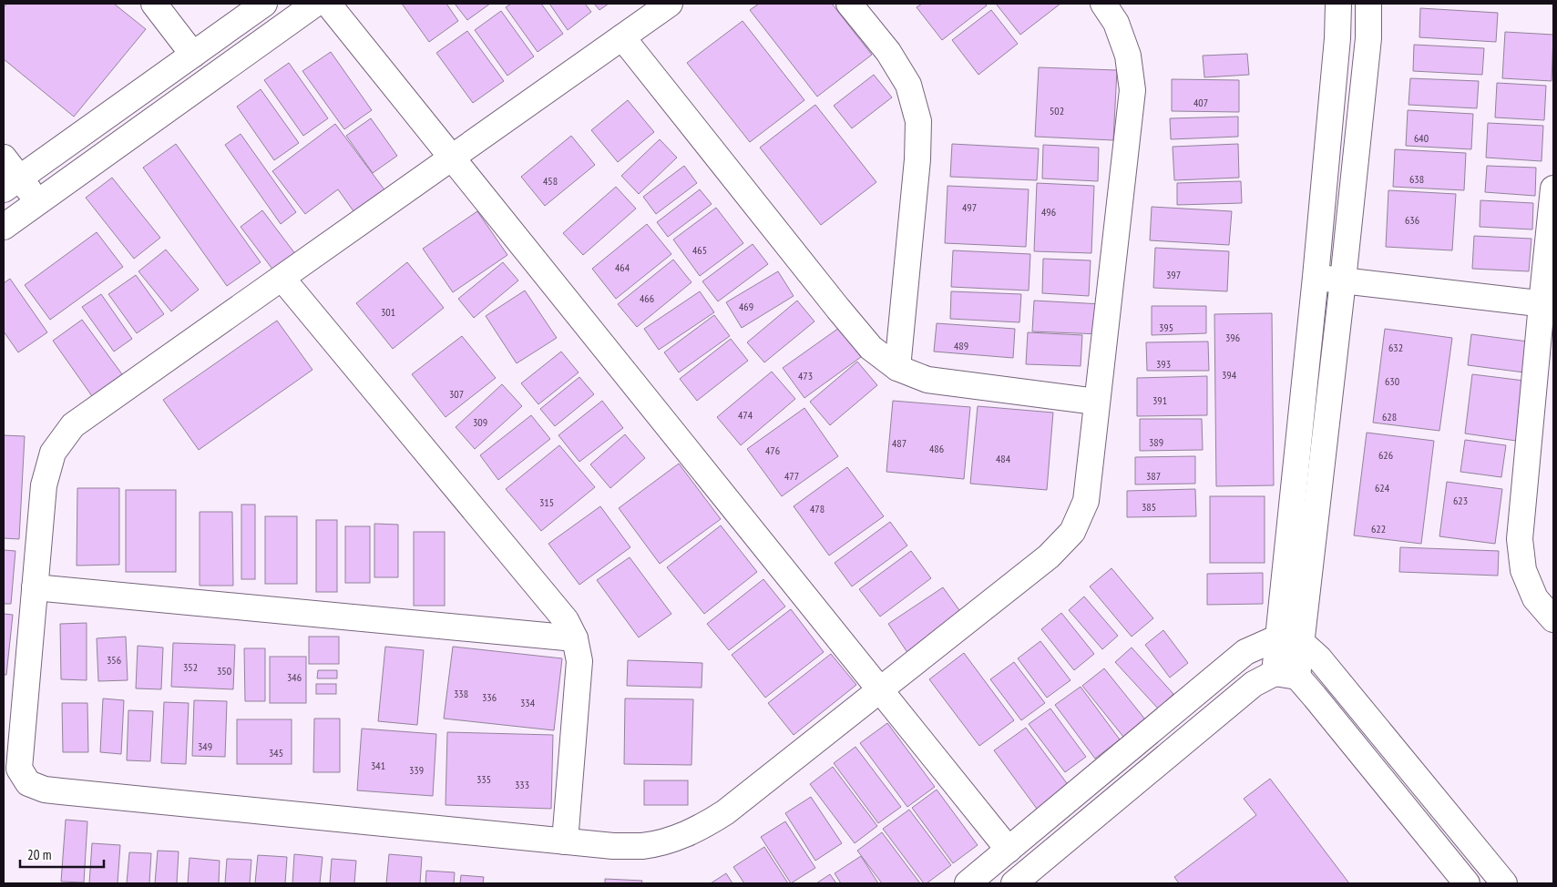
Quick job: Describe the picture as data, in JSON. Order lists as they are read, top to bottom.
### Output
{
  "house_numbers": [
    "407",
    "502",
    "640",
    "638",
    "458",
    "497",
    "496",
    "636",
    "465",
    "464",
    "397",
    "466",
    "469",
    "301",
    "395",
    "396",
    "489",
    "632",
    "393",
    "394",
    "473",
    "630",
    "307",
    "391",
    "474",
    "628",
    "309",
    "389",
    "487",
    "486",
    "476",
    "626",
    "484",
    "477",
    "387",
    "624",
    "623",
    "315",
    "385",
    "478",
    "622",
    "356",
    "352",
    "350",
    "346",
    "338",
    "336",
    "334",
    "349",
    "345",
    "341",
    "339",
    "335",
    "333"
  ],
  "scale_bar": "20 m"
}
